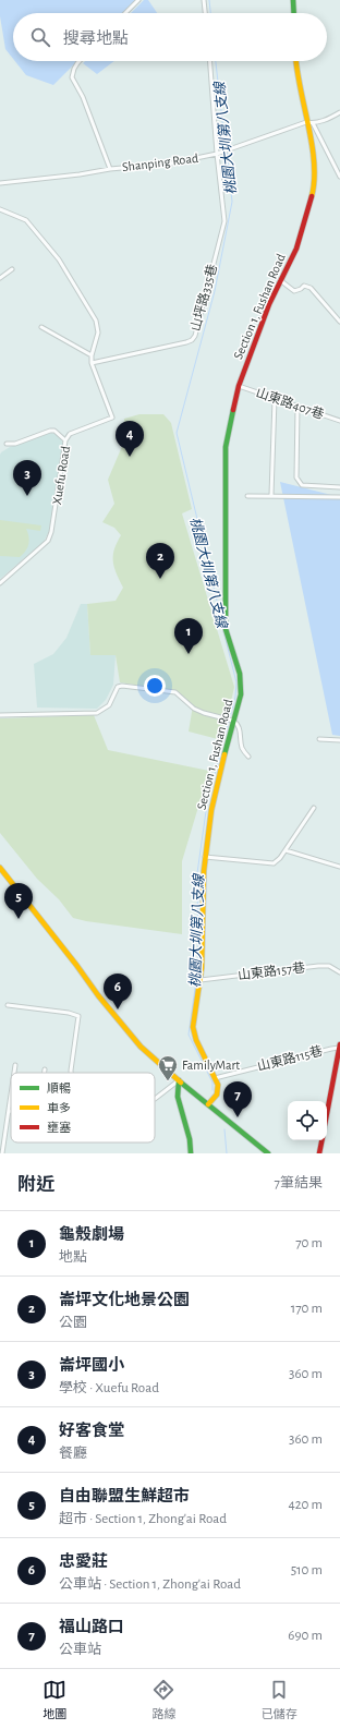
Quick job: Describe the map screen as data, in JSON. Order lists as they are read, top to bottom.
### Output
{
  "streets": {
    "street": [
      "Shanping Road",
      "山坪路335巷",
      "Section 1, Fushan Road",
      "山東路407巷",
      "Xuefu Road",
      "山東路157巷",
      "山東路115巷"
    ]
  },
  "crossings": [
    ["Shanping Road", "山坪路335巷"],
    ["Shanping Road", "Section 1, Fushan Road"],
    ["山坪路335巷", "Xuefu Road"],
    ["Section 1, Fushan Road", "山東路407巷"],
    ["Section 1, Fushan Road", "山東路157巷"],
    ["Section 1, Fushan Road", "山東路115巷"]
  ],
  "water": ["桃園大圳第八支線"],
  "places": {
    "supermarket": ["FamilyMart"]
  },
  "legend": ["順暢", "車多", "壅塞"],
  "page": {
    "search": "搜尋地點",
    "pins": [
      "4",
      "3",
      "2",
      "1",
      "5",
      "6",
      "7"
    ],
    "heading": ["附近", "7筆結果"],
    "list": [
      {
        "mark": "1",
        "name": "龜殼劇場",
        "note": "地點",
        "value": "70 m"
      },
      {
        "mark": "2",
        "name": "崙坪文化地景公園",
        "note": "公園",
        "value": "170 m"
      },
      {
        "mark": "3",
        "name": "崙坪國小",
        "note": "學校 · Xuefu Road",
        "value": "360 m"
      },
      {
        "mark": "4",
        "name": "好客食堂",
        "note": "餐廳",
        "value": "360 m"
      },
      {
        "mark": "5",
        "name": "自由聯盟生鮮超市",
        "note": "超市 · Section 1, Zhong'ai Road",
        "value": "420 m"
      },
      {
        "mark": "6",
        "name": "忠愛莊",
        "note": "公車站 · Section 1, Zhong'ai Road",
        "value": "510 m"
      },
      {
        "mark": "7",
        "name": "福山路口",
        "note": "公車站",
        "value": "690 m"
      }
    ],
    "nav": ["地圖", "路線", "已儲存"]
  }
}
